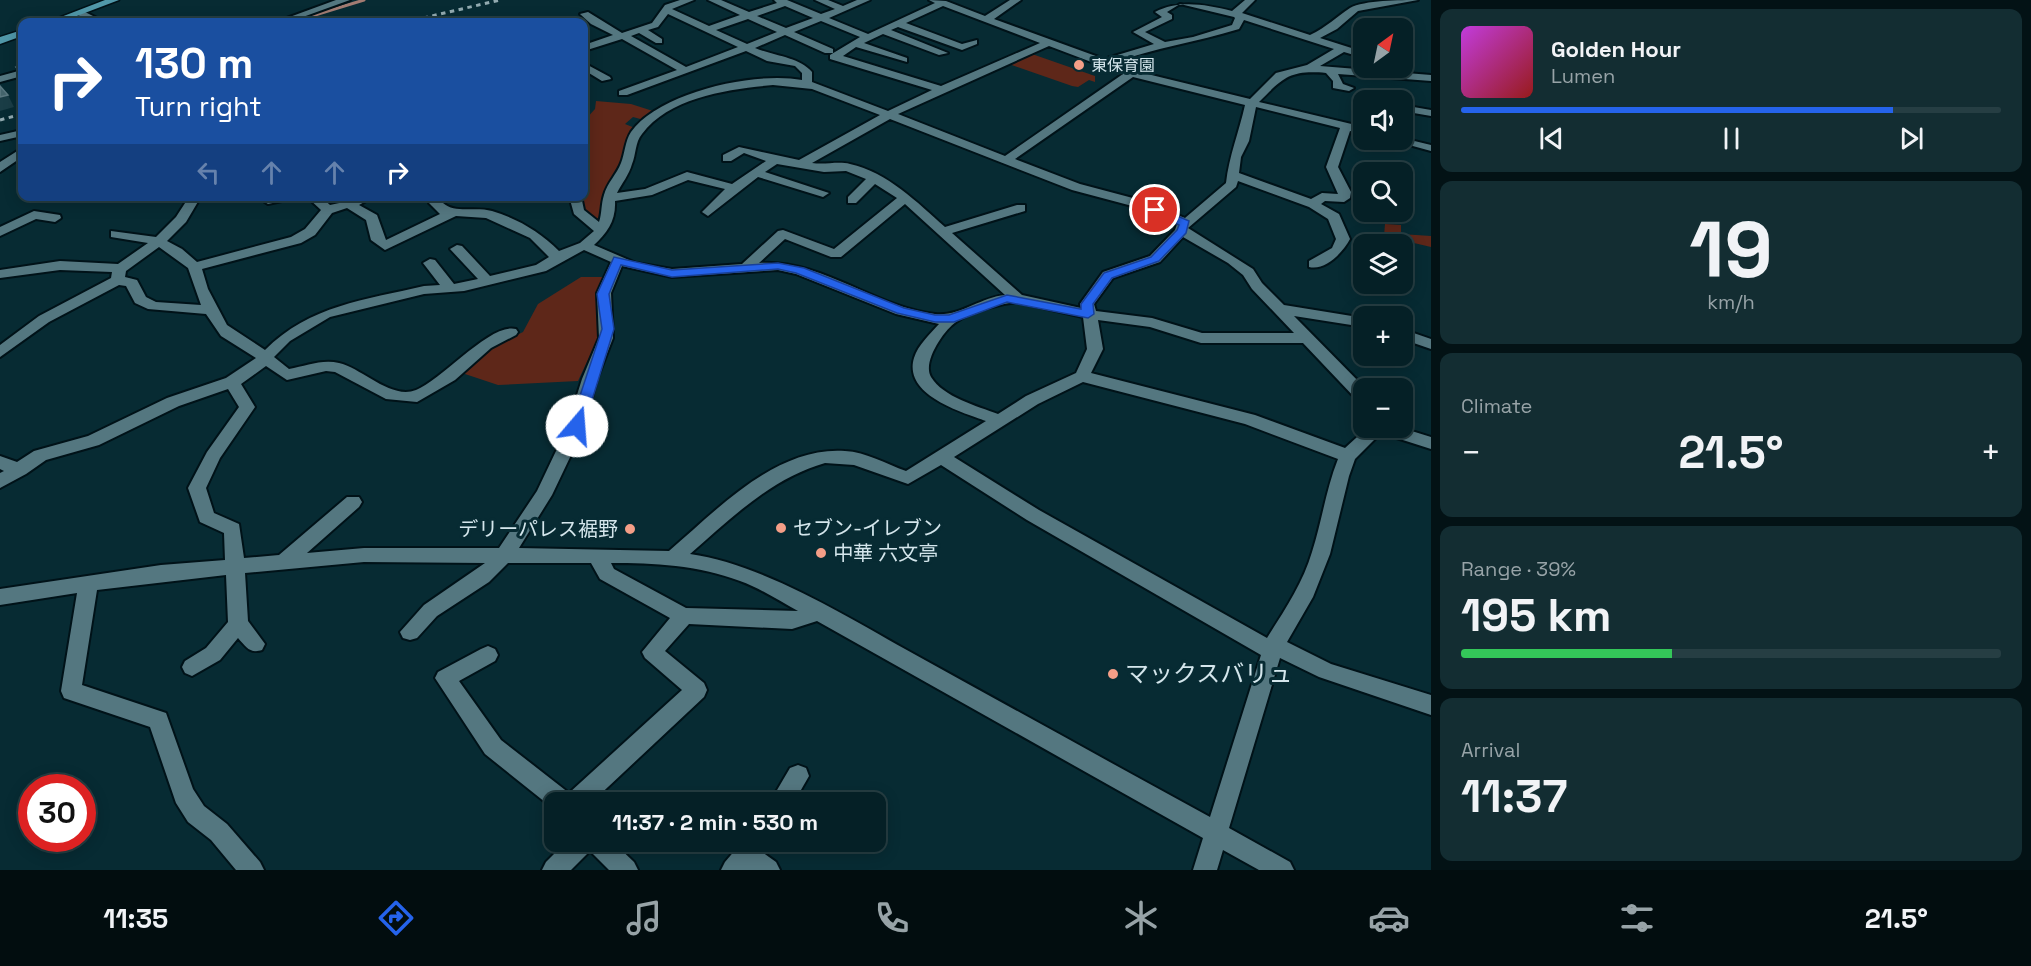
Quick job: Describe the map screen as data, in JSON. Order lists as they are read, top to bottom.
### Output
{
  "places": [
    "東保育園",
    "セブン-イレブン",
    "デリーパレス裾野",
    "中華 六文亭",
    "マックスバリュ"
  ],
  "north": "top right",
  "page": {
    "map_buttons": ["+", "−"],
    "turn": ["130 m", "Turn right"],
    "song": ["Golden Hour", "Lumen"],
    "tile": [
      ["19", "km/h"],
      "Climate",
      ["Range · 39%", "195 km"],
      ["Arrival", "11:37"]
    ],
    "heat": ["−", "21.5°", "+"],
    "limit": "30",
    "trip": "11:37 · 2 min · 530 m",
    "tabs": ["11:35", "21.5°"]
  }
}
